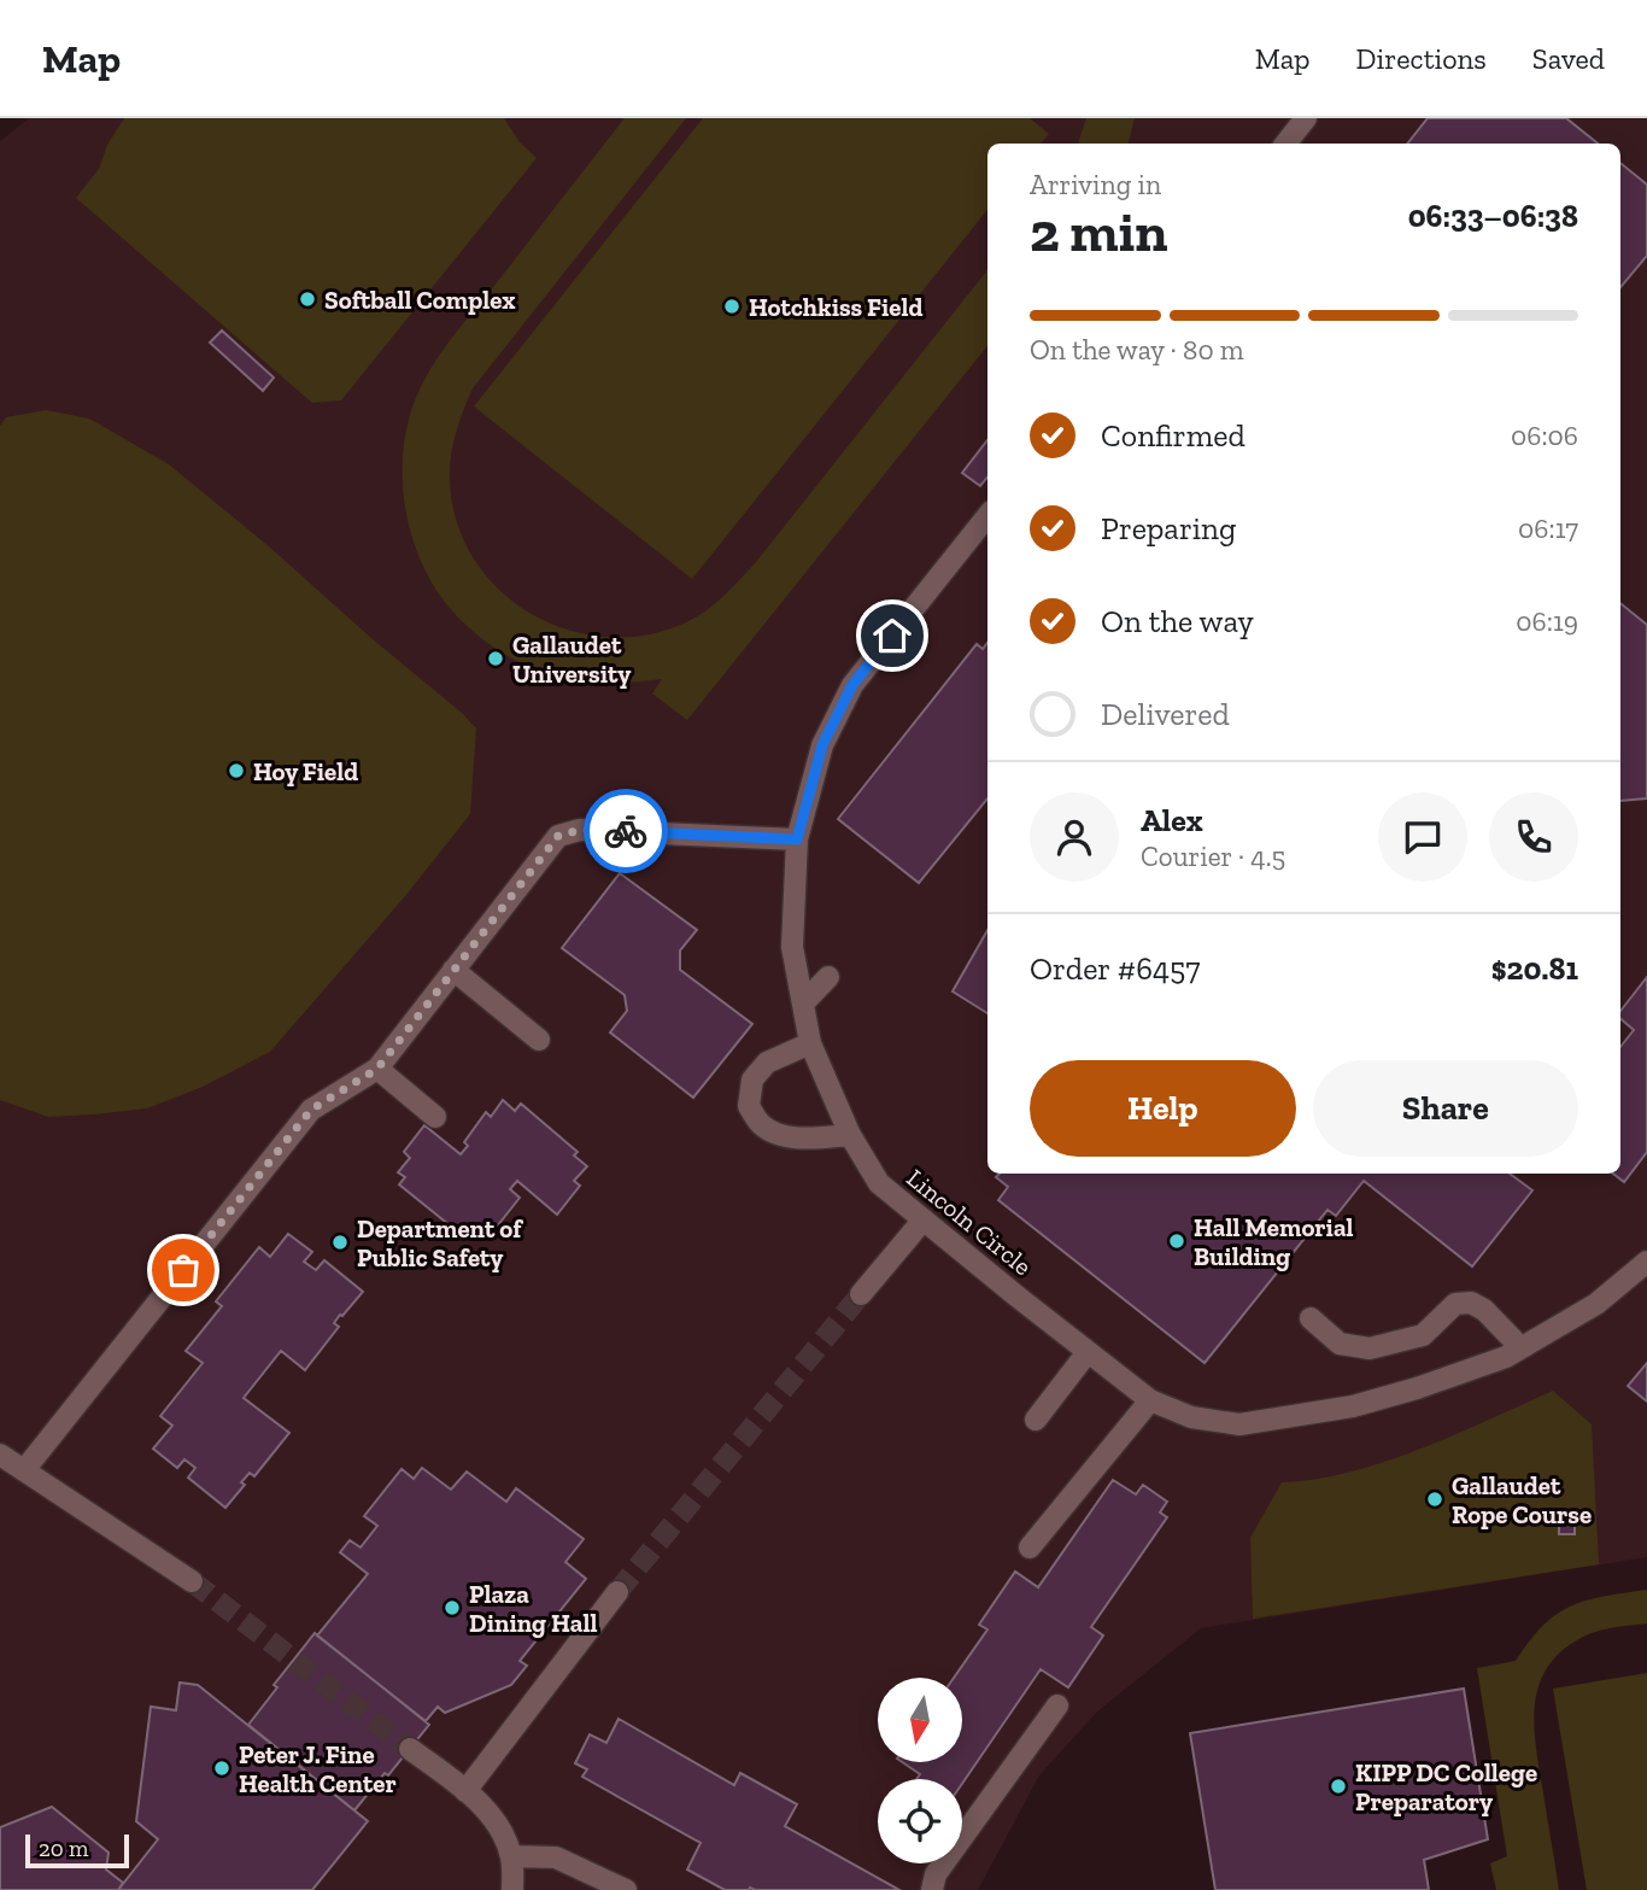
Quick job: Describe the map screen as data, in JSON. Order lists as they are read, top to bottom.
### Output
{
  "streets": {
    "street": ["Lincoln Circle"]
  },
  "places": [
    "Softball Complex",
    "Hotchkiss Field",
    "Gallaudet University",
    "Hoy Field",
    "Hall Memorial Building",
    "Department of Public Safety",
    "Gallaudet Rope Course",
    "Plaza Dining Hall",
    "Peter J. Fine Health Center",
    "KIPP DC College Preparatory"
  ],
  "scale_bar": "20 m",
  "north": "bottom",
  "page": {
    "header": "Map",
    "nav": ["Map", "Directions", "Saved"],
    "heading": ["2 min", "Arriving in", "06:33–06:38"],
    "panel": [
      "Alex",
      "Courier · 4.5",
      "Order #6457",
      "$20.81"
    ],
    "bar": "On the way · 80 m",
    "list": [
      ["Confirmed", "06:06"],
      ["Preparing", "06:17"],
      ["On the way", "06:19"],
      "Delivered"
    ],
    "buttons": ["Help", "Share"],
    "scale": "20 m"
  }
}
